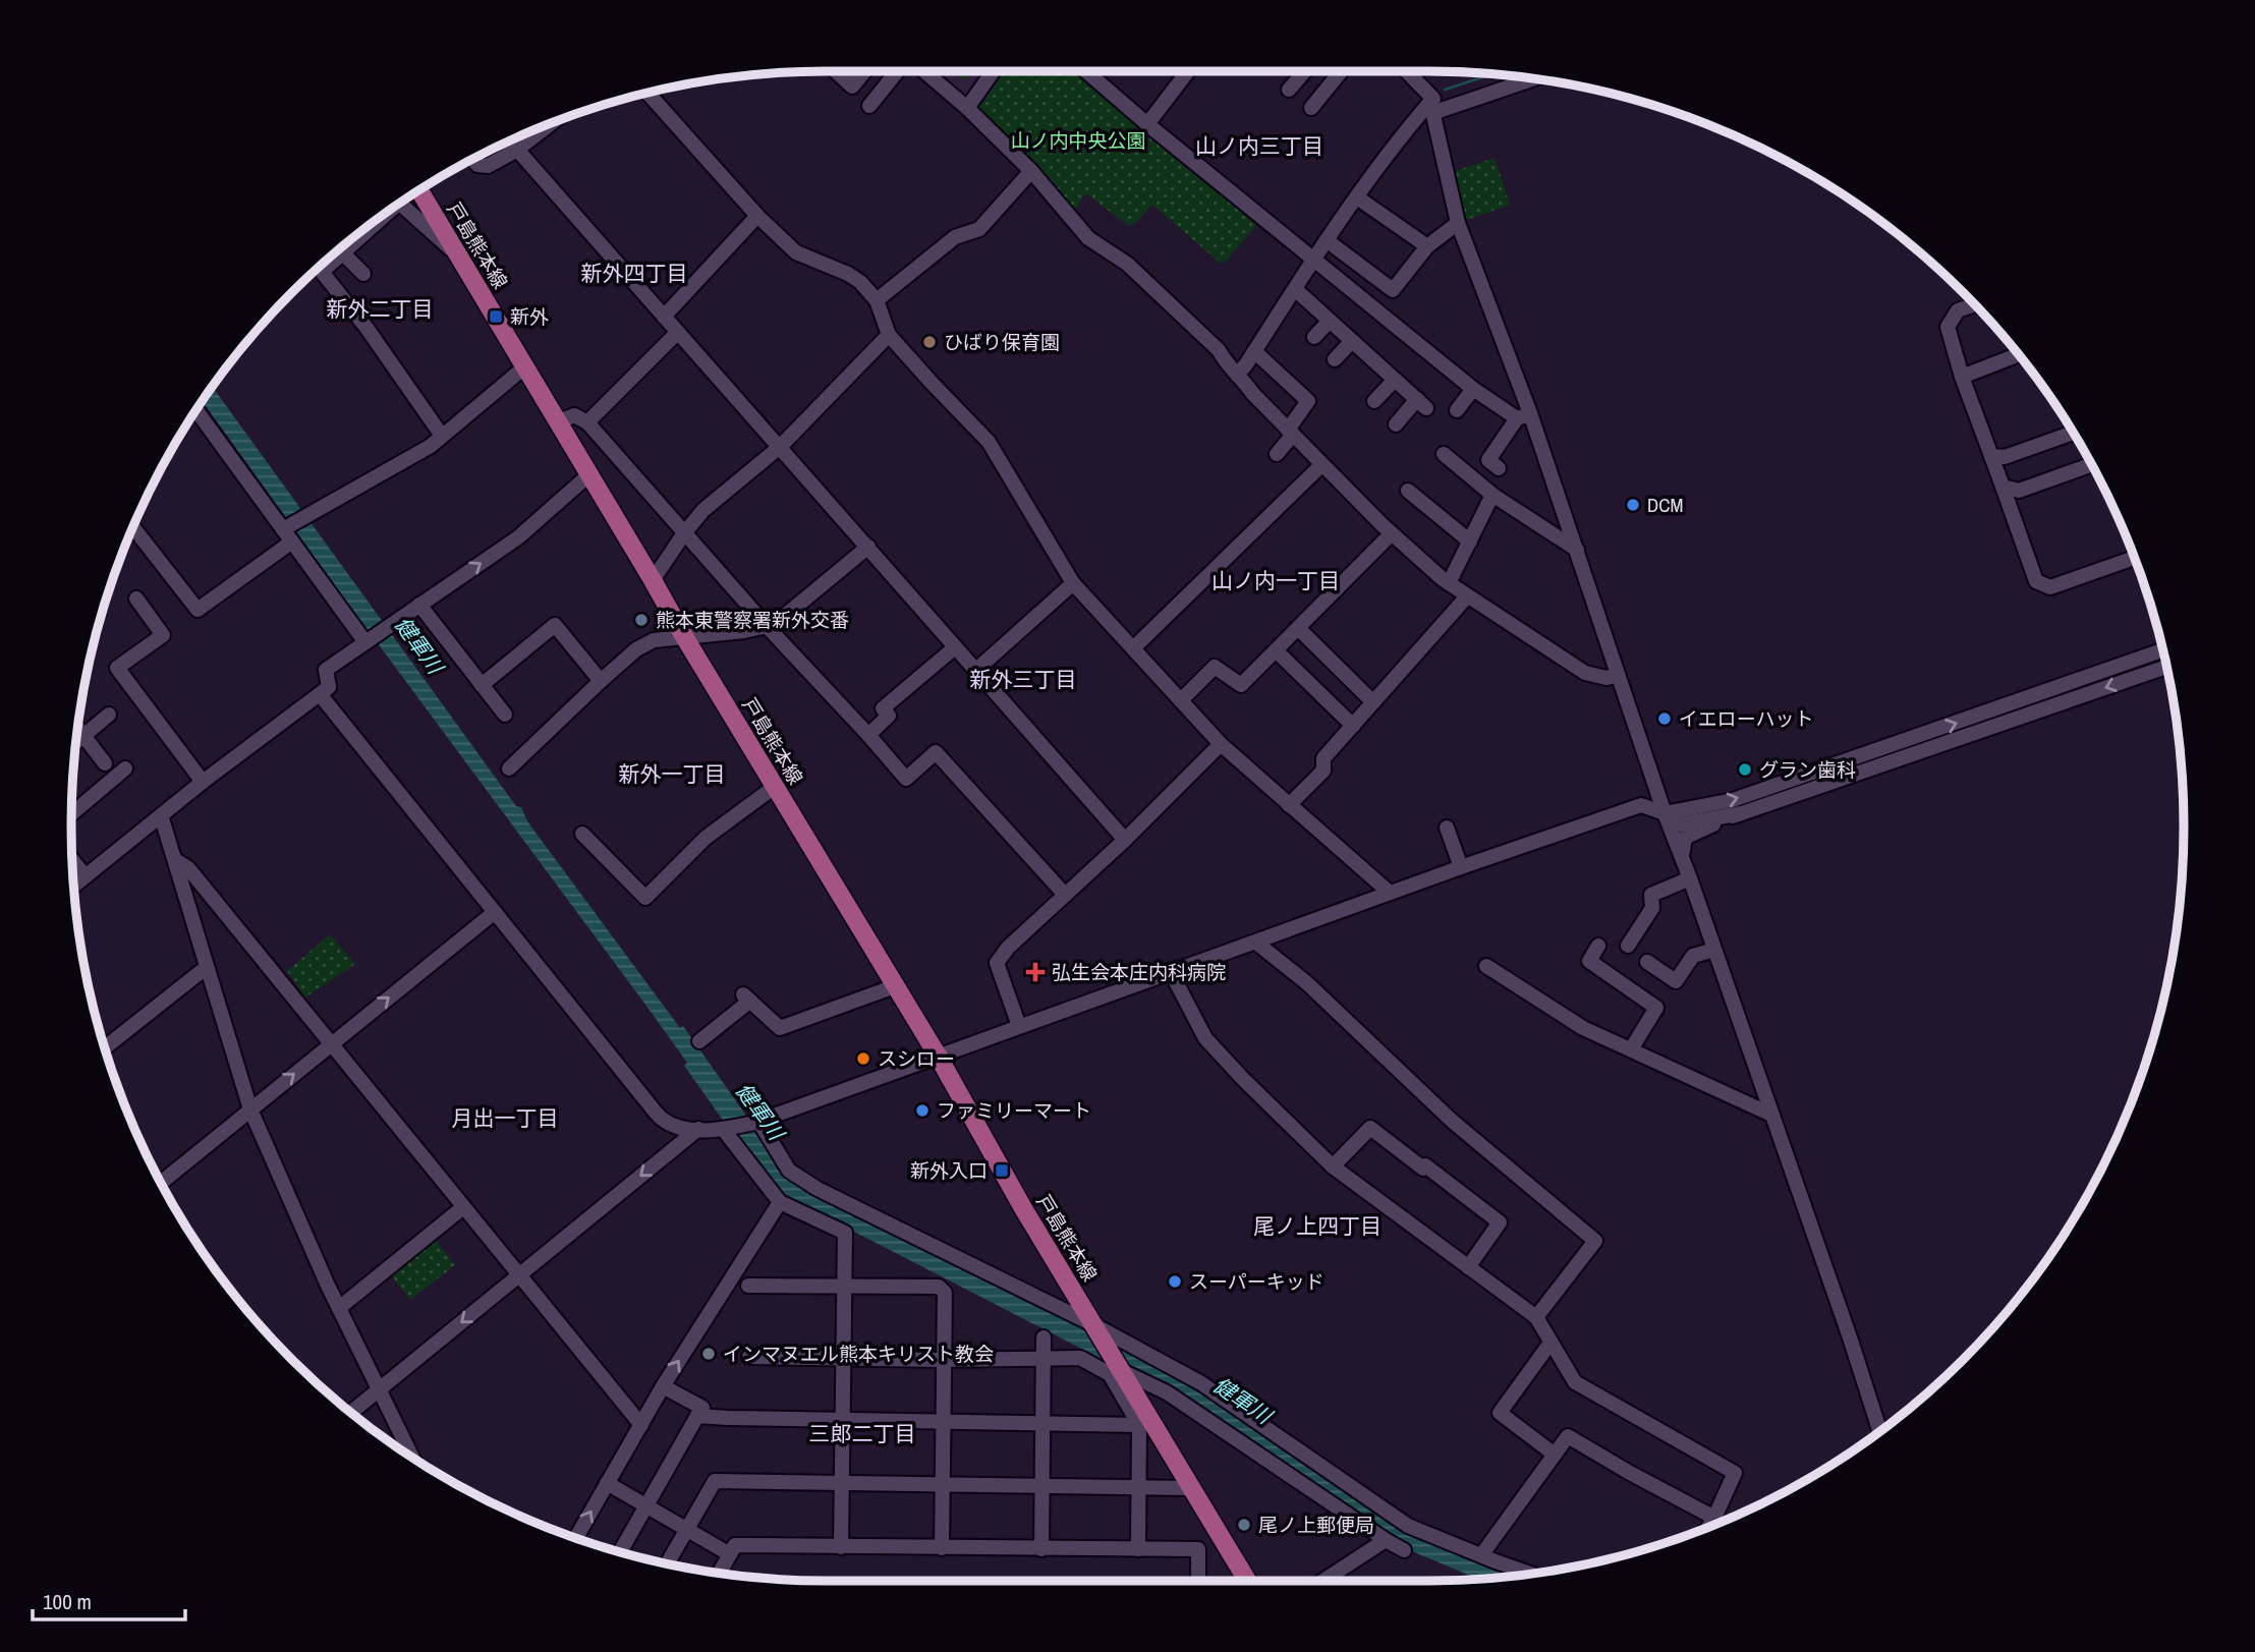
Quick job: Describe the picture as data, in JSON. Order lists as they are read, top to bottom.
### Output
{
  "streets": {
    "main road": ["戸島熊本線"]
  },
  "districts": [
    "山ノ内三丁目",
    "新外四丁目",
    "新外二丁目",
    "山ノ内一丁目",
    "新外三丁目",
    "新外一丁目",
    "月出一丁目",
    "尾ノ上四丁目",
    "三郎二丁目"
  ],
  "water": ["健軍川"],
  "parks": ["山ノ内中央公園"],
  "places": {
    "transit": ["新外", "新外入口"],
    "other": [
      "ひばり保育園",
      "DCM",
      "熊本東警察署新外交番",
      "イエローハット",
      "グラン歯科",
      "スシロー",
      "ファミリーマート",
      "スーパーキッド",
      "インマヌエル熊本キリスト教会",
      "尾ノ上郵便局"
    ],
    "health": ["弘生会本庄内科病院"]
  },
  "scale_bar": "100 m"
}
